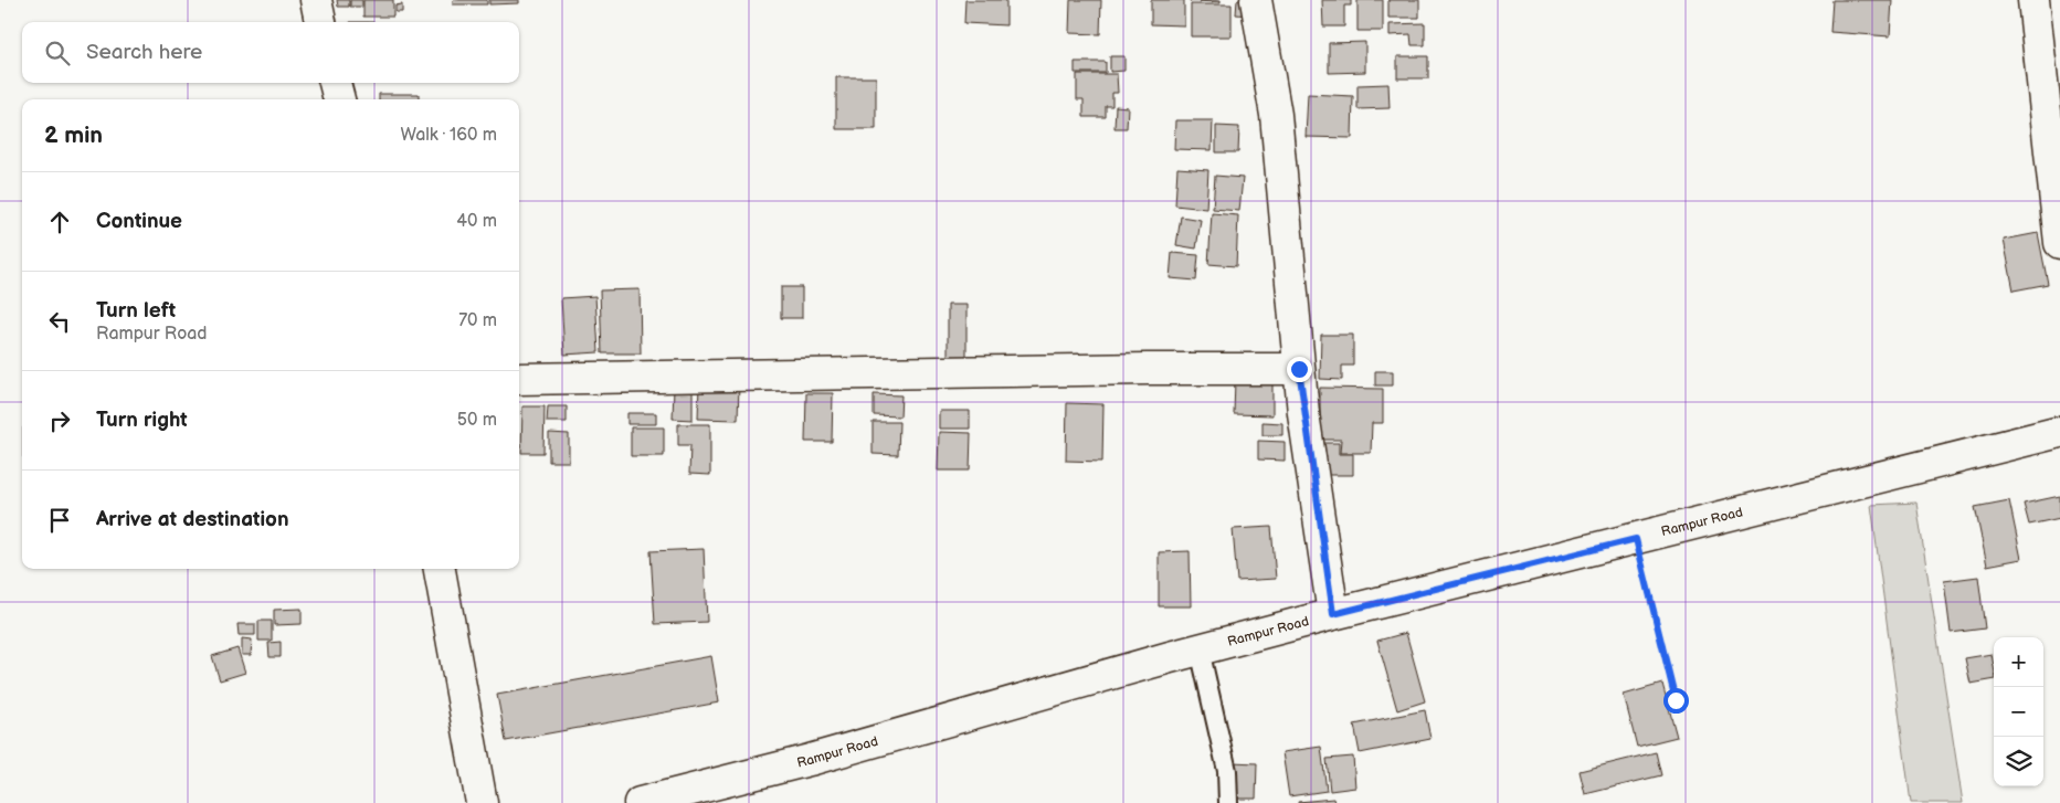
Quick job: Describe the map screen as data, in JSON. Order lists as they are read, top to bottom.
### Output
{
  "streets": {
    "street": ["Rampur Road"]
  },
  "page": {
    "search": "Search here",
    "heading": ["2 min", "Walk · 160 m"],
    "list": [
      ["Continue", "40 m"],
      ["Turn left", "Rampur Road", "70 m"],
      ["Turn right", "50 m"],
      "Arrive at destination"
    ],
    "map_buttons": ["+", "−"]
  }
}
